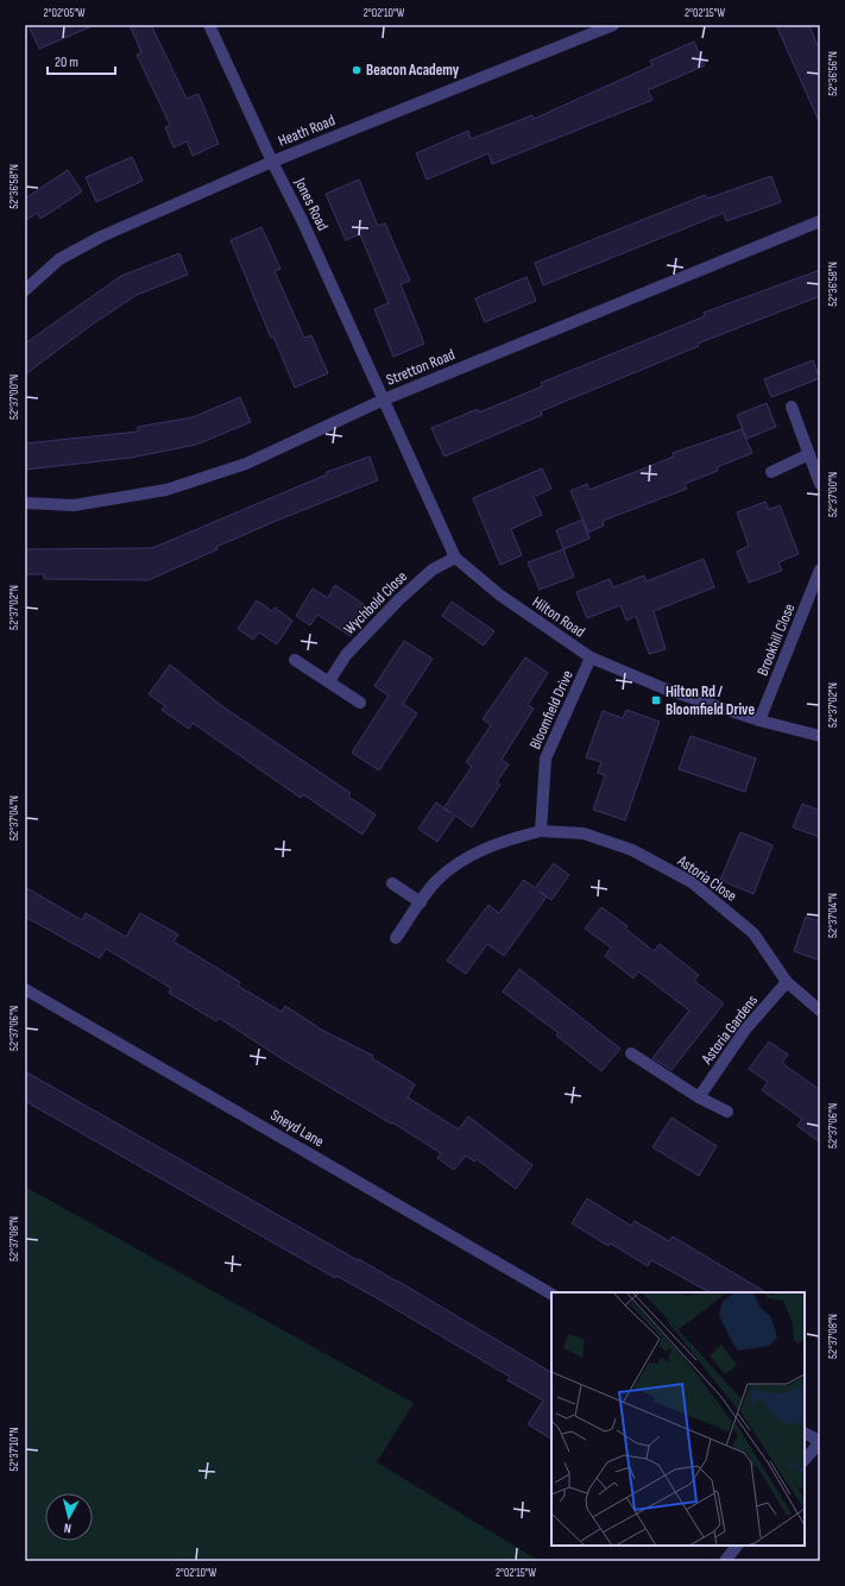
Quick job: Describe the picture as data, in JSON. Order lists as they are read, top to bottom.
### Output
{
  "streets": {
    "street": [
      "Heath Road",
      "Jones Road",
      "Stretton Road",
      "Wychbold Close",
      "Hilton Road",
      "Brookhill Close",
      "Bloomfield Drive",
      "Astoria Close",
      "Astoria Gardens",
      "Sneyd Lane"
    ]
  },
  "crossings": [
    ["Heath Road", "Jones Road"],
    ["Jones Road", "Stretton Road"],
    ["Jones Road", "Hilton Road"],
    ["Stretton Road", "Hilton Road"],
    ["Wychbold Close", "Hilton Road"],
    ["Hilton Road", "Brookhill Close"],
    ["Hilton Road", "Bloomfield Drive"],
    ["Bloomfield Drive", "Astoria Close"],
    ["Astoria Close", "Astoria Gardens"]
  ],
  "places": {
    "other": ["Beacon Academy"],
    "transit": ["Hilton Rd / Bloomfield Drive"]
  },
  "scale_bar": "20 m",
  "north": "bottom",
  "coordinates": [
    "2°02'05\"W",
    "2°02'10\"W",
    "2°02'15\"W",
    "52°36'56\"N",
    "52°36'58\"N",
    "52°37'00\"N",
    "52°37'02\"N",
    "52°37'04\"N",
    "52°37'06\"N",
    "52°37'08\"N",
    "52°37'10\"N"
  ]
}
